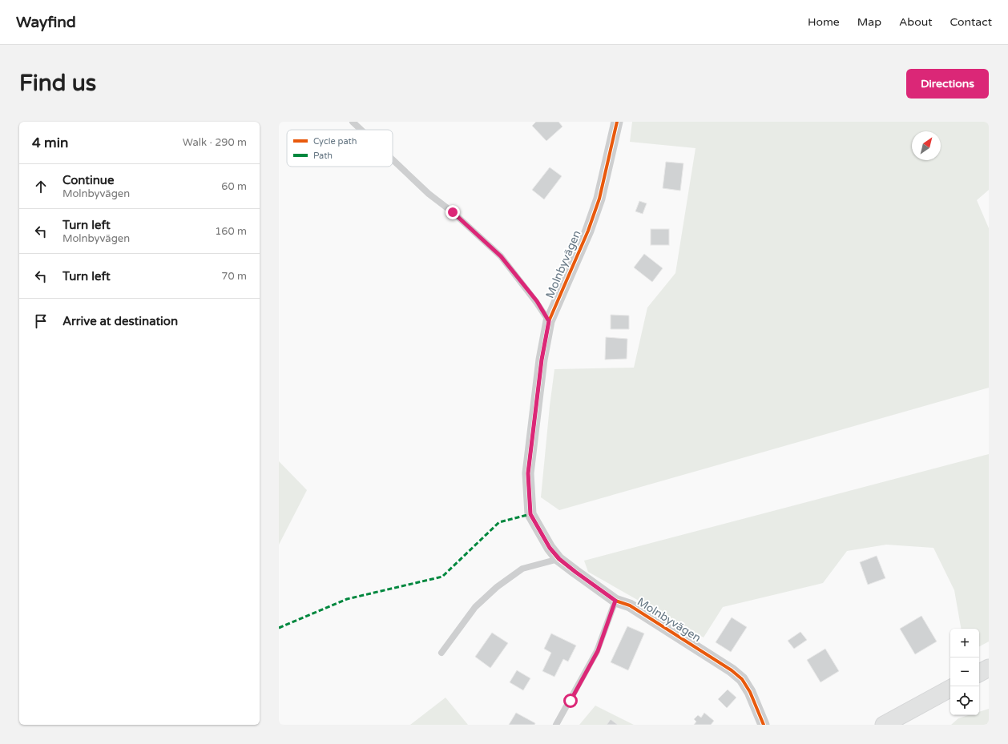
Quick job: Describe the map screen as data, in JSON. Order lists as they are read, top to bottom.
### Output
{
  "streets": {
    "street": ["Molnbyvägen"]
  },
  "legend": ["Cycle path", "Path"],
  "north": "top right",
  "page": {
    "header": "Wayfind",
    "nav": [
      "Home",
      "Map",
      "About",
      "Contact"
    ],
    "buttons": "Directions",
    "title": "Find us",
    "heading": ["4 min", "Walk · 290 m"],
    "list": [
      ["Continue", "Molnbyvägen", "60 m"],
      ["Turn left", "Molnbyvägen", "160 m"],
      ["Turn left", "70 m"],
      "Arrive at destination"
    ],
    "map_buttons": ["+", "−"]
  }
}
